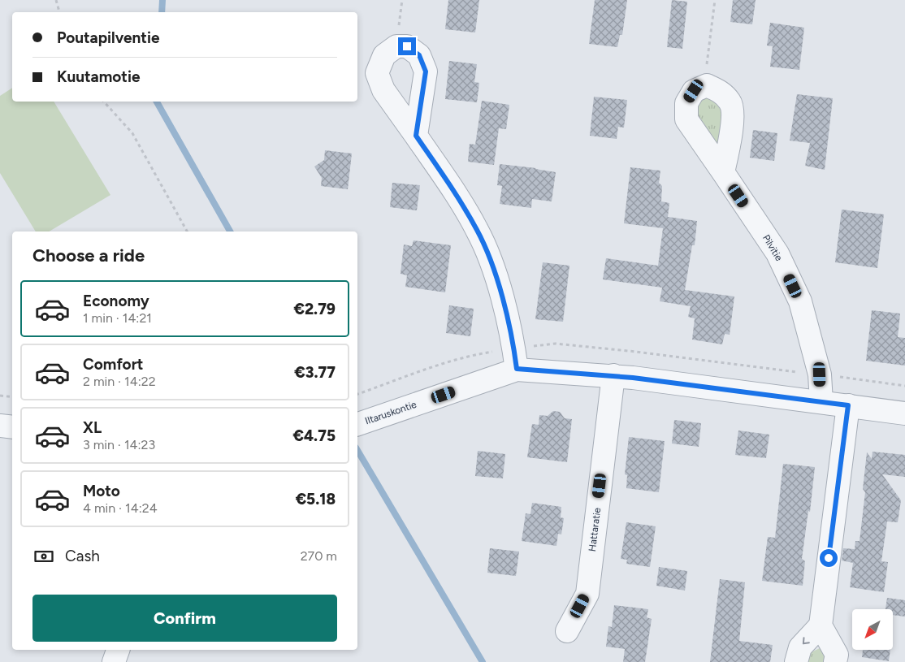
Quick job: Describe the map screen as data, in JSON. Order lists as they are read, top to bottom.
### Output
{
  "streets": {
    "street": ["Pilvitie", "Iltaruskontie", "Hattaratie"]
  },
  "crossings": [
    ["Pilvitie", "Iltaruskontie"],
    ["Iltaruskontie", "Hattaratie"]
  ],
  "north": "bottom left",
  "page": {
    "banner": ["Poutapilventie", "Kuutamotie"],
    "heading": "Choose a ride",
    "list": [
      {
        "name": "Economy",
        "note": "1 min · 14:21",
        "value": "€2.79"
      },
      {
        "name": "Comfort",
        "note": "2 min · 14:22",
        "value": "€3.77"
      },
      {
        "name": "XL",
        "note": "3 min · 14:23",
        "value": "€4.75"
      },
      {
        "name": "Moto",
        "note": "4 min · 14:24",
        "value": "€5.18"
      }
    ],
    "pay": ["Cash", "270 m"],
    "buttons": "Confirm"
  }
}
